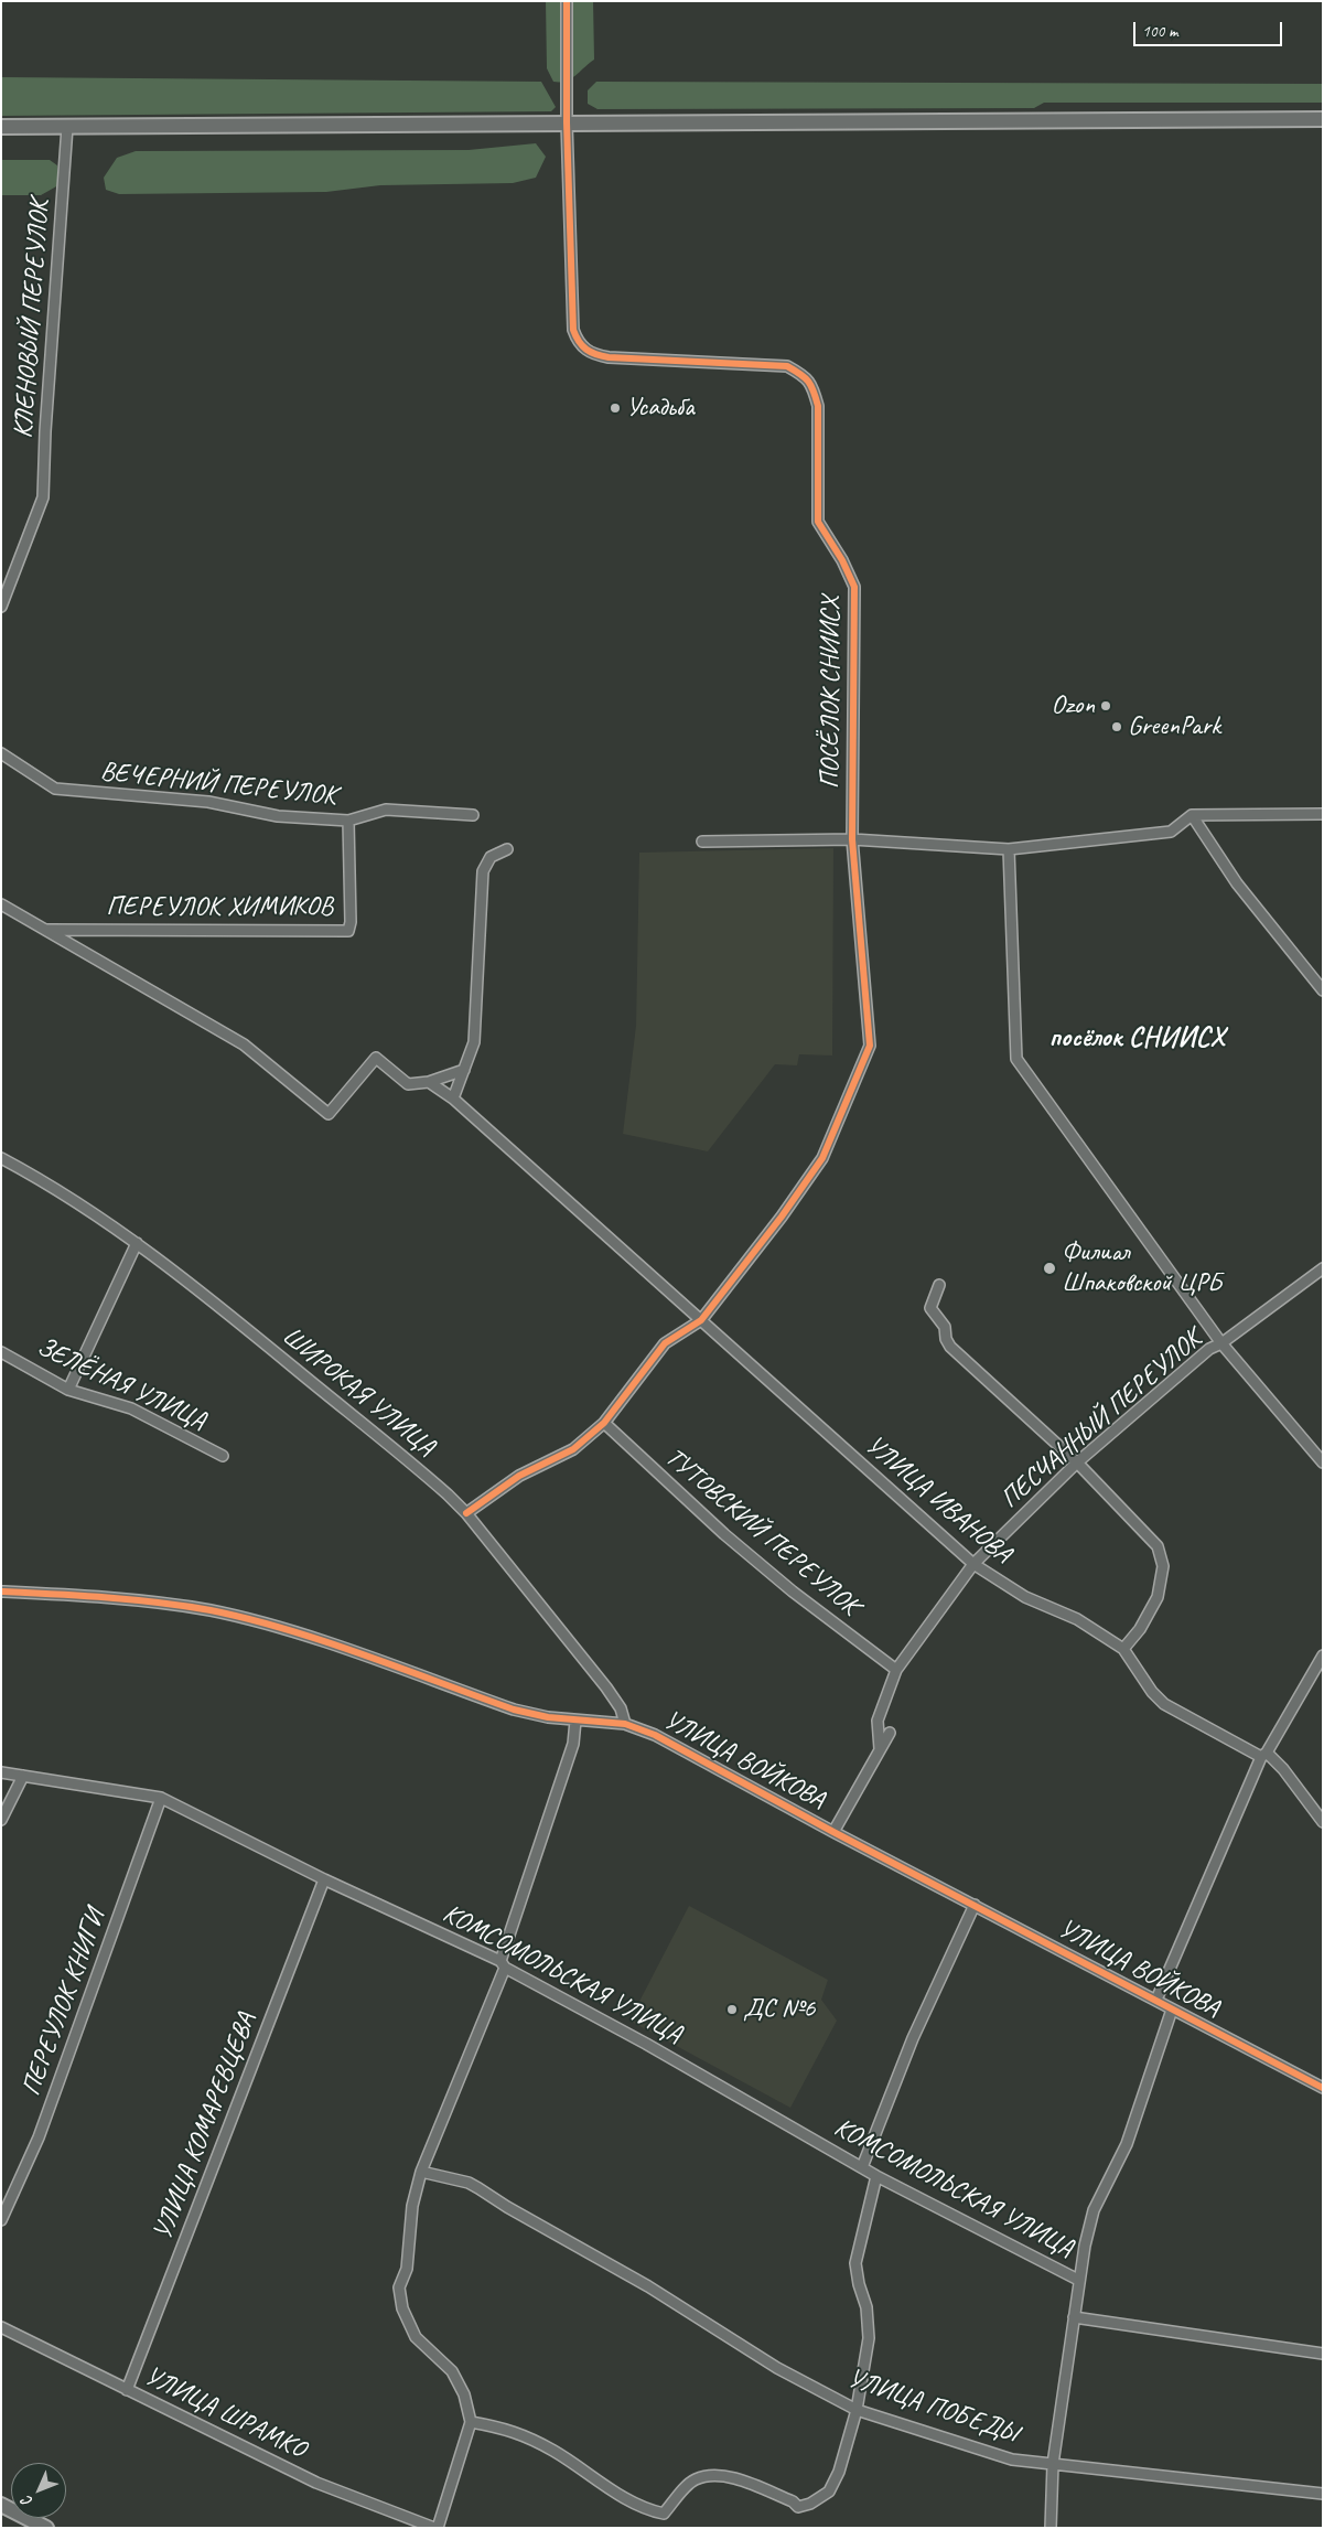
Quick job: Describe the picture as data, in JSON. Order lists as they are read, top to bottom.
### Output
{
  "streets": {
    "street": [
      "КЛЕНОВЫЙ ПЕРЕУЛОК",
      "ПОСЁЛОК СНИИСХ",
      "ВЕЧЕРНИЙ ПЕРЕУЛОК",
      "ПЕРЕУЛОК ХИМИКОВ",
      "ЗЕЛЁНАЯ УЛИЦА",
      "ШИРОКАЯ УЛИЦА",
      "ПЕСЧАННЫЙ ПЕРЕУЛОК",
      "УЛИЦА ИВАНОВА",
      "ТУТОВСКИЙ ПЕРЕУЛОК",
      "УЛИЦА ВОЙКОВА",
      "КОМСОМОЛЬСКАЯ УЛИЦА",
      "ПЕРЕУЛОК КНИГИ",
      "УЛИЦА КОМАРЕВЦЕВА",
      "УЛИЦА ПОБЕДЫ",
      "УЛИЦА ШРАМКО"
    ]
  },
  "crossings": [
    ["ПОСЁЛОК СНИИСХ", "УЛИЦА ИВАНОВА"],
    ["ВЕЧЕРНИЙ ПЕРЕУЛОК", "ПЕРЕУЛОК ХИМИКОВ"],
    ["ШИРОКАЯ УЛИЦА", "УЛИЦА ВОЙКОВА"],
    ["ПЕСЧАННЫЙ ПЕРЕУЛОК", "УЛИЦА ИВАНОВА"],
    ["ПЕСЧАННЫЙ ПЕРЕУЛОК", "ТУТОВСКИЙ ПЕРЕУЛОК"],
    ["КОМСОМОЛЬСКАЯ УЛИЦА", "ПЕРЕУЛОК КНИГИ"],
    ["КОМСОМОЛЬСКАЯ УЛИЦА", "УЛИЦА КОМАРЕВЦЕВА"],
    ["УЛИЦА КОМАРЕВЦЕВА", "УЛИЦА ШРАМКО"]
  ],
  "districts": ["посёлок СНИИСХ"],
  "places": [
    "Усадьба",
    "Ozon",
    "GreenPark",
    "Филиал Шпаковской ЦРБ",
    "ДС №6"
  ],
  "scale_bar": "100 m",
  "north": "bottom left"
}
